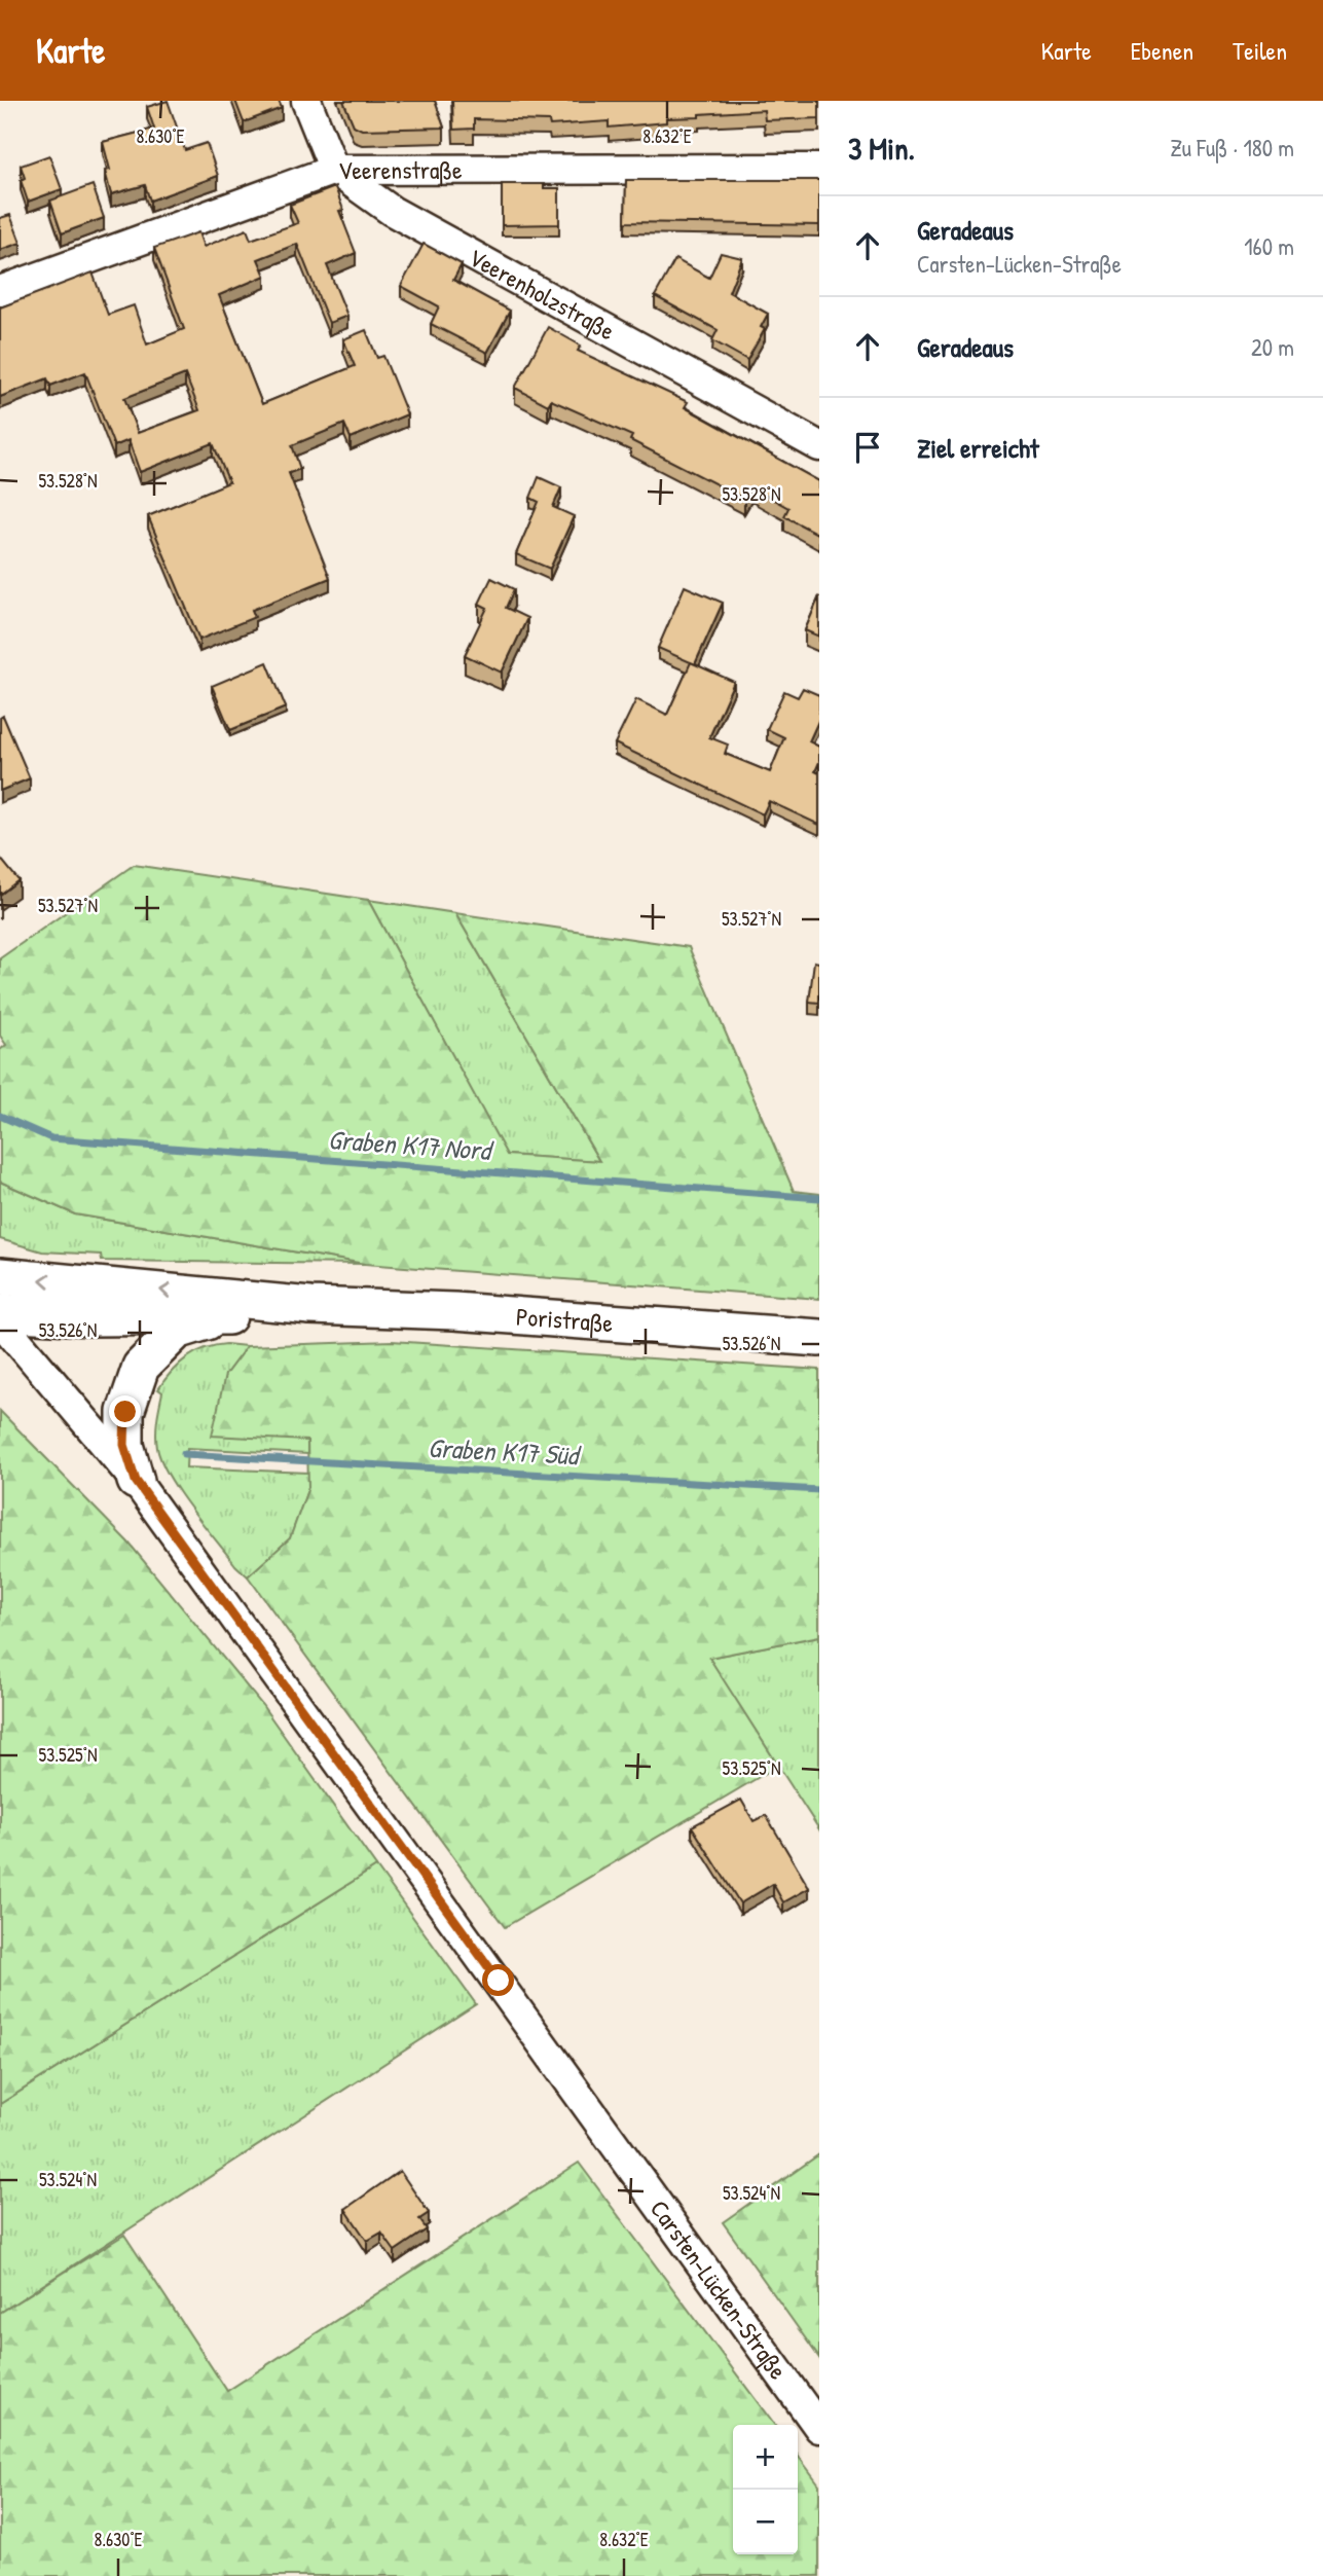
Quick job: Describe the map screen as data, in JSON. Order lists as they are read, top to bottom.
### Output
{
  "streets": {
    "main road": ["Poristraße"],
    "street": ["Veerenstraße", "Veerenholzstraße", "Carsten-Lücken-Straße"]
  },
  "crossings": [
    ["Veerenstraße", "Veerenholzstraße"]
  ],
  "water": ["Graben K17 Nord", "Graben K17 Süd"],
  "page": {
    "header": "Karte",
    "nav": ["Karte", "Ebenen", "Teilen"],
    "heading": ["3 Min.", "Zu Fuß · 180 m"],
    "list": [
      ["Geradeaus", "Carsten-Lücken-Straße", "160 m"],
      ["Geradeaus", "20 m"],
      "Ziel erreicht"
    ],
    "map_buttons": ["+", "−"]
  },
  "coordinates": [
    "8.630°E",
    "8.632°E",
    "53.528°N",
    "53.527°N",
    "53.526°N",
    "53.525°N",
    "53.524°N"
  ]
}
